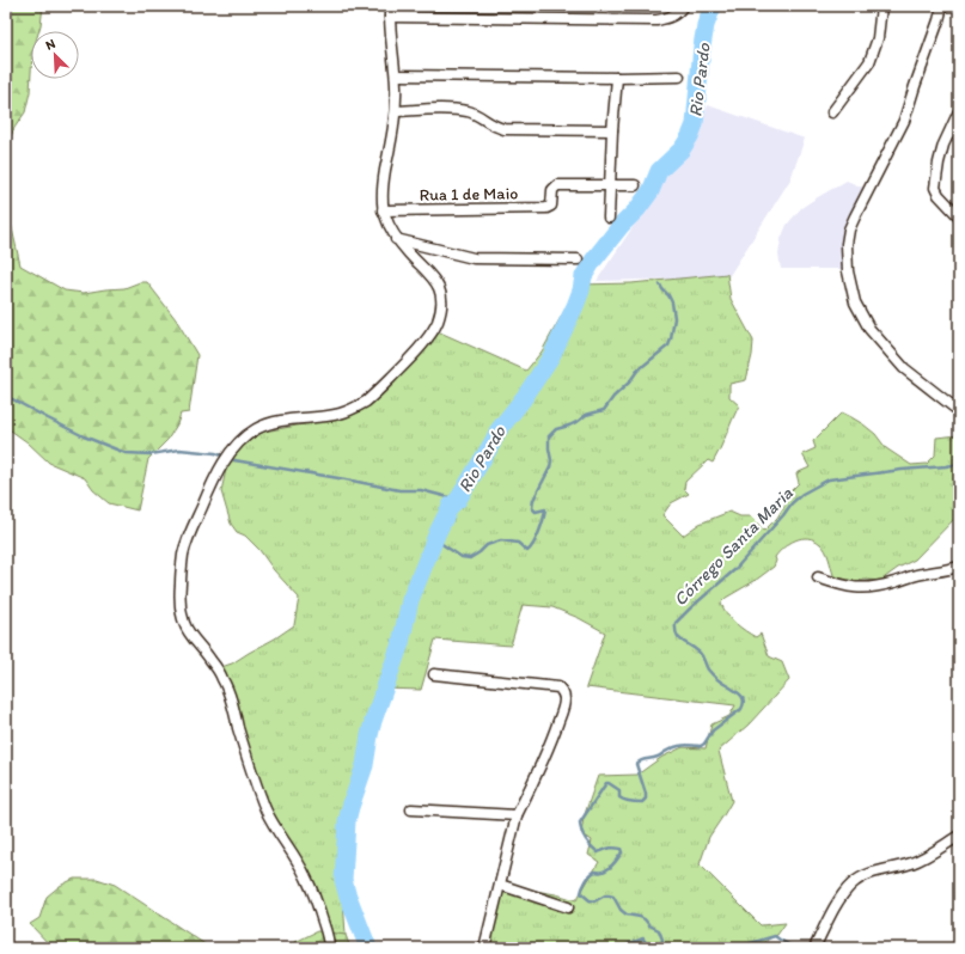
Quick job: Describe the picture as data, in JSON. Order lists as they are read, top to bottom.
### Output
{
  "streets": {
    "street": ["Rua 1 de Maio"]
  },
  "water": ["Rio Pardo", "Córrego Santa Maria"],
  "north": "top left"
}
